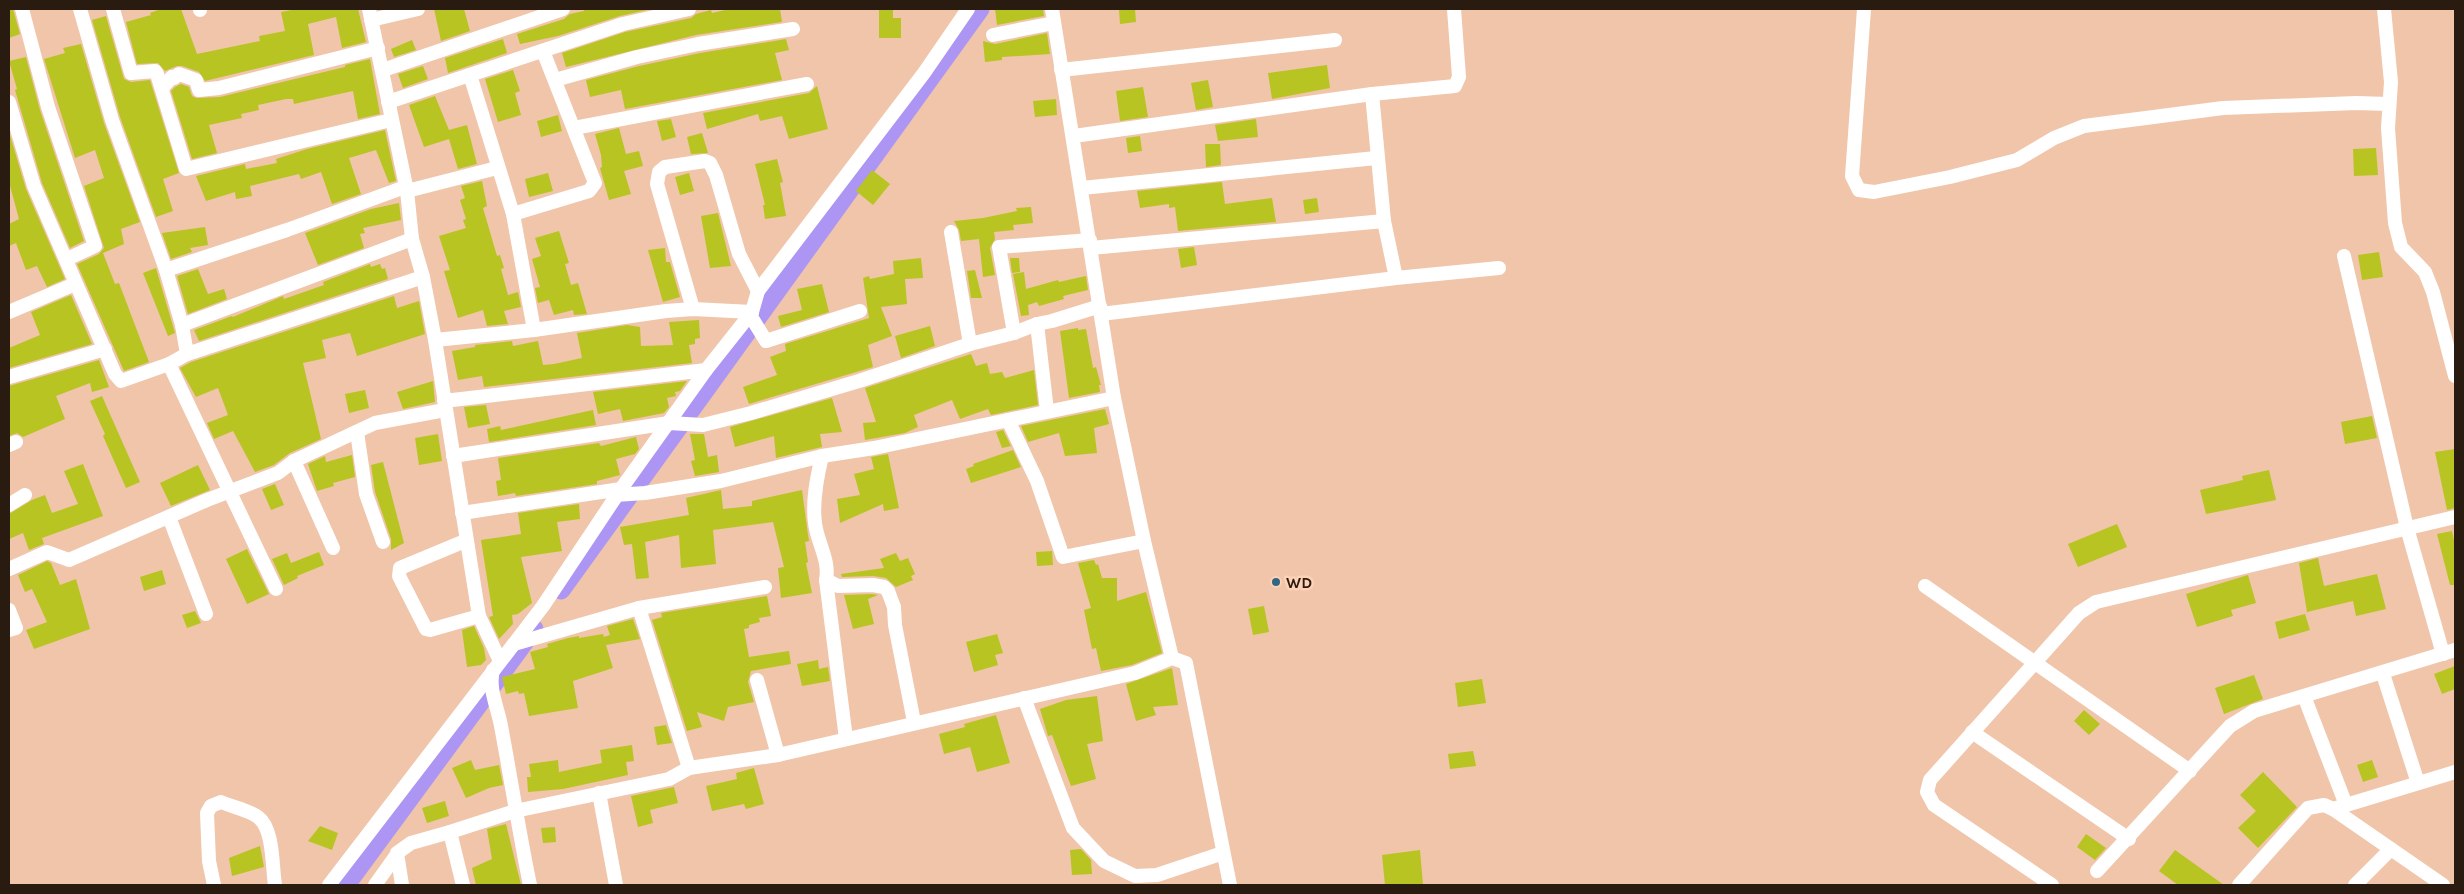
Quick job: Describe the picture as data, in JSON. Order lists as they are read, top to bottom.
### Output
{
  "places": ["WD"]
}
